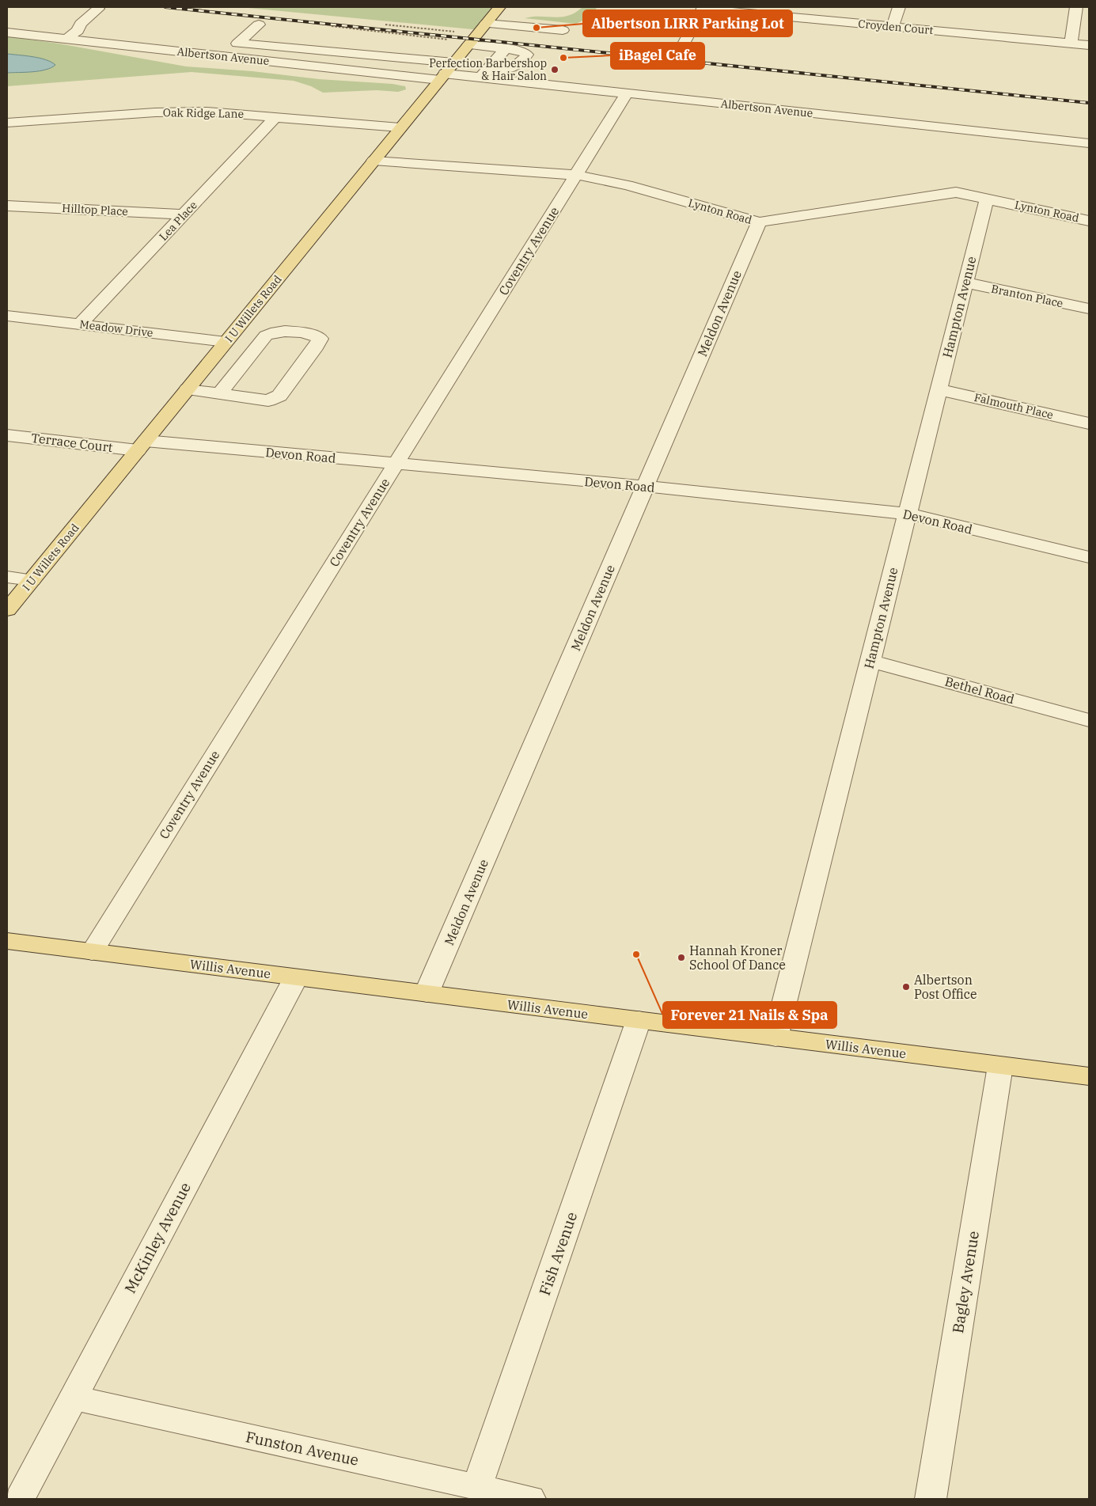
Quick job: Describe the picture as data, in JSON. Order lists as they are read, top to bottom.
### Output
{
  "streets": {
    "main road": ["I U Willets Road", "Willis Avenue"],
    "street": [
      "Croyden Court",
      "Albertson Avenue",
      "Oak Ridge Lane",
      "Hilltop Place",
      "Lynton Road",
      "Lea Place",
      "Coventry Avenue",
      "Branton Place",
      "Hampton Avenue",
      "Meldon Avenue",
      "Meadow Drive",
      "Falmouth Place",
      "Terrace Court",
      "Devon Road",
      "Bethel Road",
      "McKinley Avenue",
      "Fish Avenue",
      "Bagley Avenue",
      "Funston Avenue"
    ]
  },
  "crossings": [
    ["Albertson Avenue", "Coventry Avenue"],
    ["Albertson Avenue", "I U Willets Road"],
    ["Oak Ridge Lane", "Lea Place"],
    ["Oak Ridge Lane", "I U Willets Road"],
    ["Hilltop Place", "Lea Place"],
    ["Lynton Road", "Coventry Avenue"],
    ["Lynton Road", "Hampton Avenue"],
    ["Lynton Road", "I U Willets Road"],
    ["Lynton Road", "Meldon Avenue"],
    ["Lea Place", "Meadow Drive"],
    ["Coventry Avenue", "Devon Road"],
    ["Coventry Avenue", "Willis Avenue"],
    ["Branton Place", "Hampton Avenue"],
    ["Hampton Avenue", "Falmouth Place"],
    ["Hampton Avenue", "Devon Road"],
    ["Hampton Avenue", "Bethel Road"],
    ["Hampton Avenue", "Willis Avenue"],
    ["I U Willets Road", "Meadow Drive"],
    ["I U Willets Road", "Terrace Court"],
    ["I U Willets Road", "Devon Road"],
    ["Meldon Avenue", "Devon Road"],
    ["Meldon Avenue", "Willis Avenue"],
    ["Terrace Court", "Devon Road"],
    ["Willis Avenue", "McKinley Avenue"],
    ["Willis Avenue", "Fish Avenue"],
    ["Willis Avenue", "Bagley Avenue"],
    ["McKinley Avenue", "Funston Avenue"],
    ["Fish Avenue", "Funston Avenue"]
  ],
  "places": [
    "Albertson LIRR Parking Lot",
    "iBagel Cafe",
    "Perfection Barbershop & Hair Salon",
    "Forever 21 Nails & Spa",
    "Hannah Kroner School Of Dance",
    "Albertson Post Office"
  ]
}
